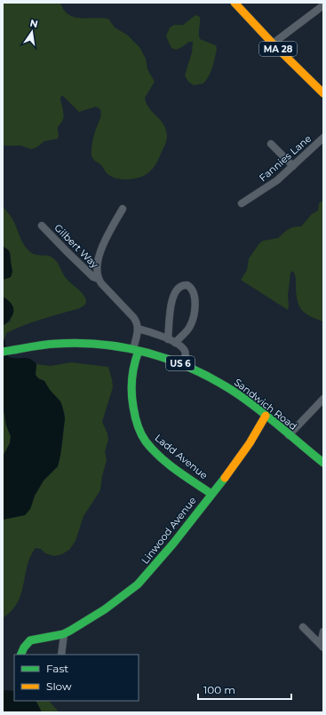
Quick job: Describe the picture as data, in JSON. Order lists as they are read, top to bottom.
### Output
{
  "streets": {
    "street": [
      "MA 28",
      "Fannies Lane",
      "Gilbert Way",
      "US 6",
      "Sandwich Road",
      "Ladd Avenue",
      "Linwood Avenue"
    ]
  },
  "crossings": [
    ["Sandwich Road", "Ladd Avenue"],
    ["Sandwich Road", "Linwood Avenue"],
    ["Ladd Avenue", "Linwood Avenue"]
  ],
  "legend": ["Fast", "Slow"],
  "scale_bar": "100 m",
  "north": "top"
}
